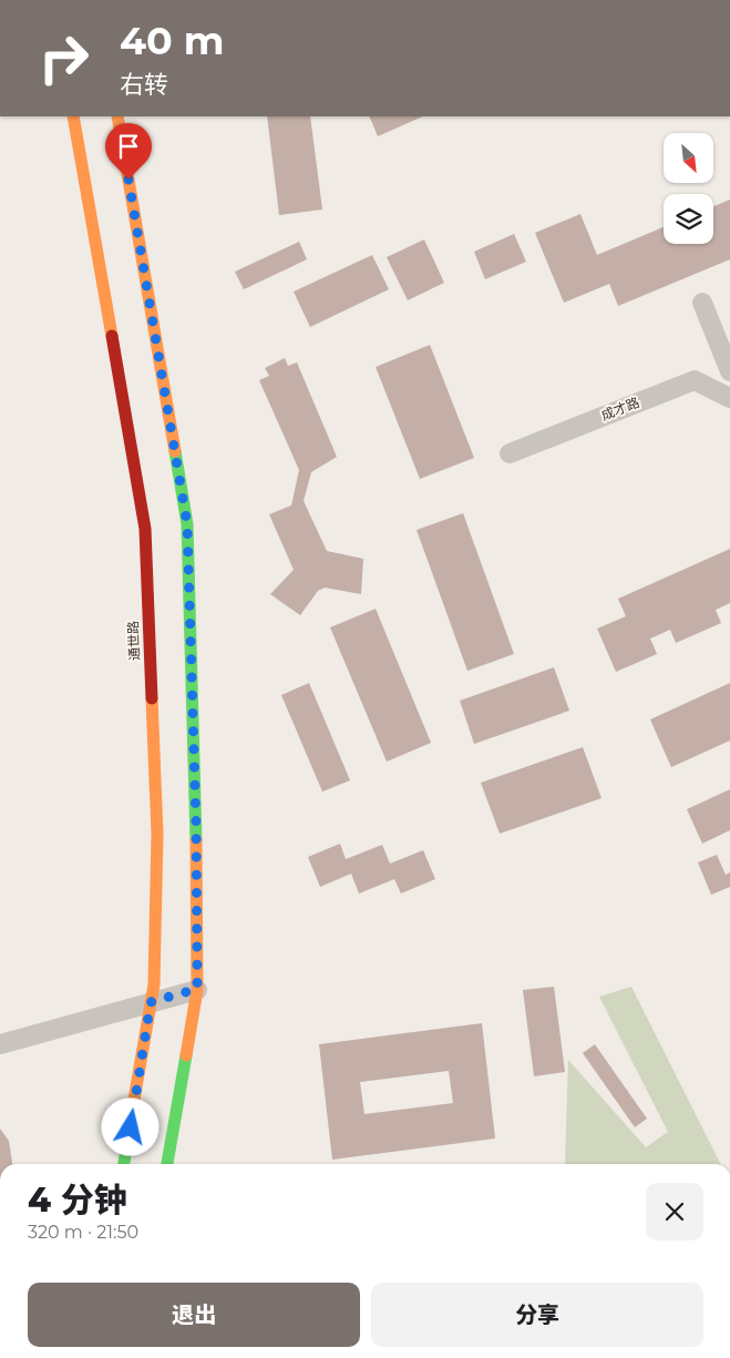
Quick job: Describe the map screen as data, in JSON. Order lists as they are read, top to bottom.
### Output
{
  "streets": {
    "main road": ["通世路"],
    "street": ["成才路"]
  },
  "north": "bottom right",
  "page": {
    "turn": ["40 m", "右转"],
    "heading": ["4 分钟", "320 m · 21:50"],
    "buttons": ["退出", "分享"]
  }
}
